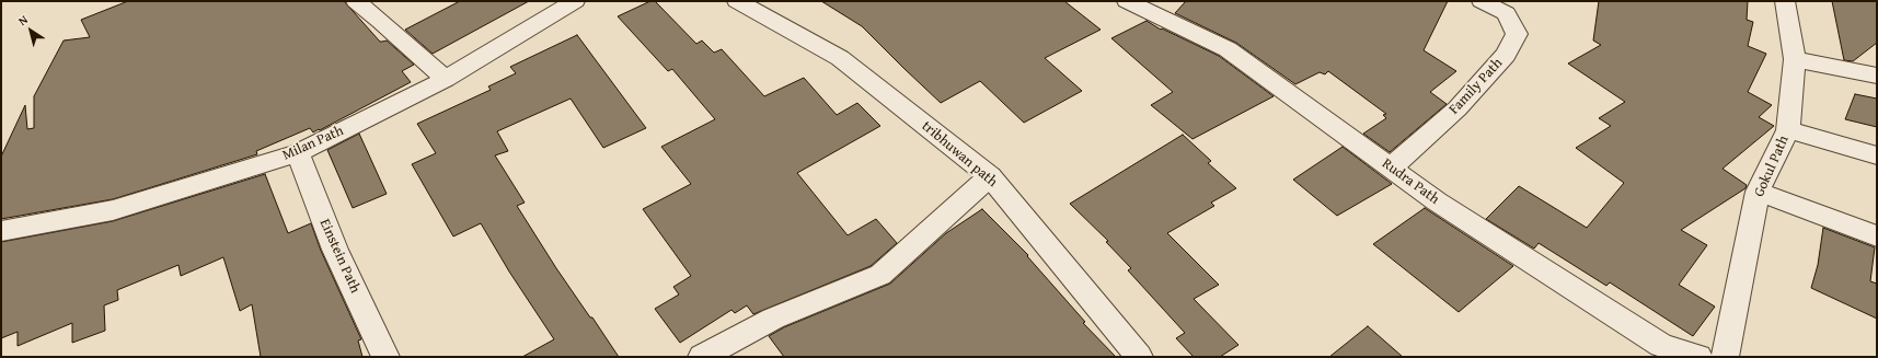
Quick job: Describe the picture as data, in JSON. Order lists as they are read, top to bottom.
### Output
{
  "streets": {
    "street": [
      "Family Path",
      "Milan Path",
      "tribhuwan path",
      "Gokul Path",
      "Rudra Path",
      "Einstein Path"
    ]
  },
  "crossings": [
    ["Family Path", "Rudra Path"],
    ["Milan Path", "Einstein Path"]
  ],
  "north": "top left"
}
